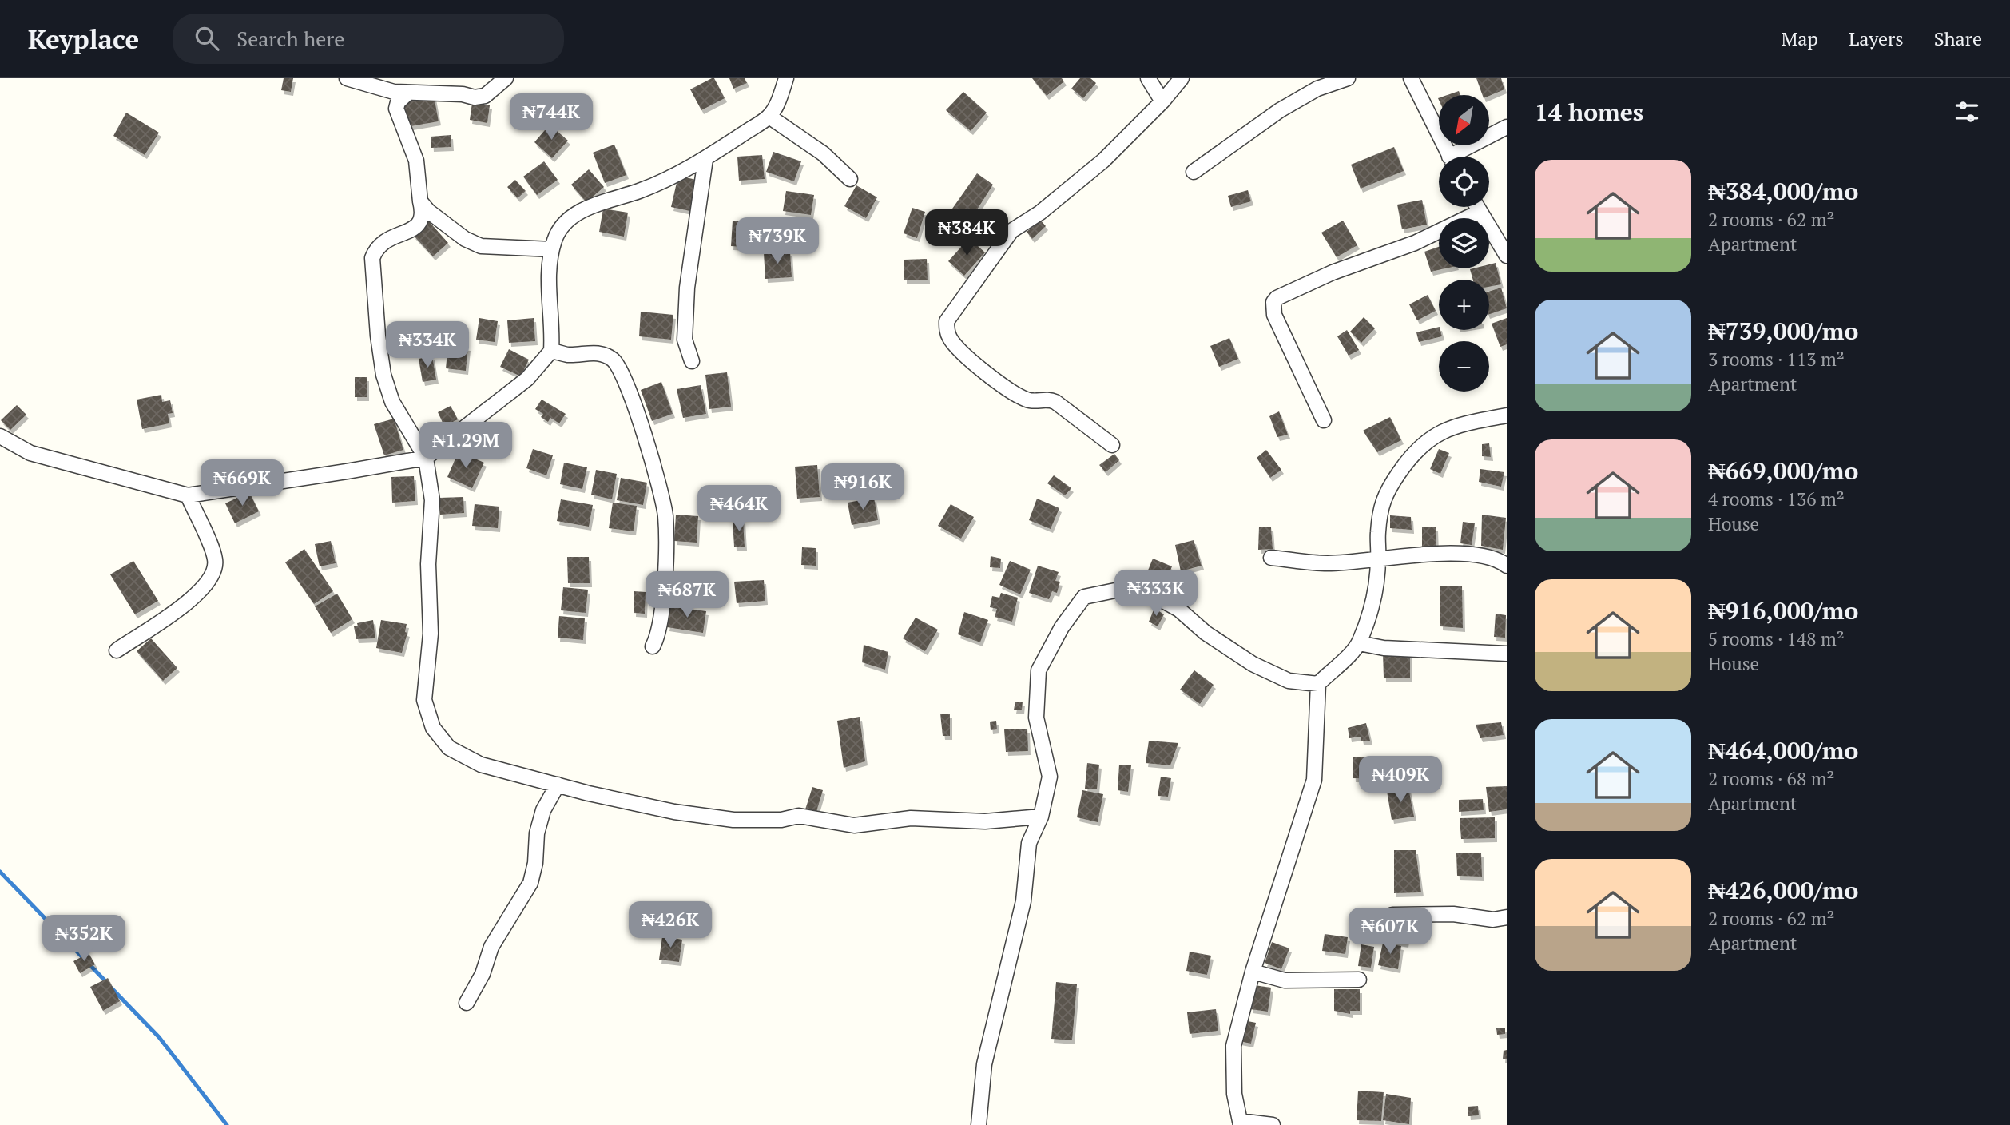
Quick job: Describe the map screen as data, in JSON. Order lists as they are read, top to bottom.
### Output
{
  "north": "bottom left",
  "page": {
    "header": "Keyplace",
    "search": "Search here",
    "nav": ["Map", "Layers", "Share"],
    "heading": "14 homes",
    "price": [
      "₦744K",
      "₦384K",
      "₦739K",
      "₦334K",
      "₦1.29M",
      "₦669K",
      "₦916K",
      "₦464K",
      "₦333K",
      "₦687K",
      "₦409K",
      "₦426K",
      "₦607K",
      "₦352K"
    ],
    "map_buttons": ["+", "−"],
    "list": [
      {
        "name": "₦384,000/mo",
        "note": "2 rooms · 62 m² · Apartment"
      },
      {
        "name": "₦739,000/mo",
        "note": "3 rooms · 113 m² · Apartment"
      },
      {
        "name": "₦669,000/mo",
        "note": "4 rooms · 136 m² · House"
      },
      {
        "name": "₦916,000/mo",
        "note": "5 rooms · 148 m² · House"
      },
      {
        "name": "₦464,000/mo",
        "note": "2 rooms · 68 m² · Apartment"
      },
      {
        "name": "₦426,000/mo",
        "note": "2 rooms · 62 m² · Apartment"
      }
    ]
  }
}
